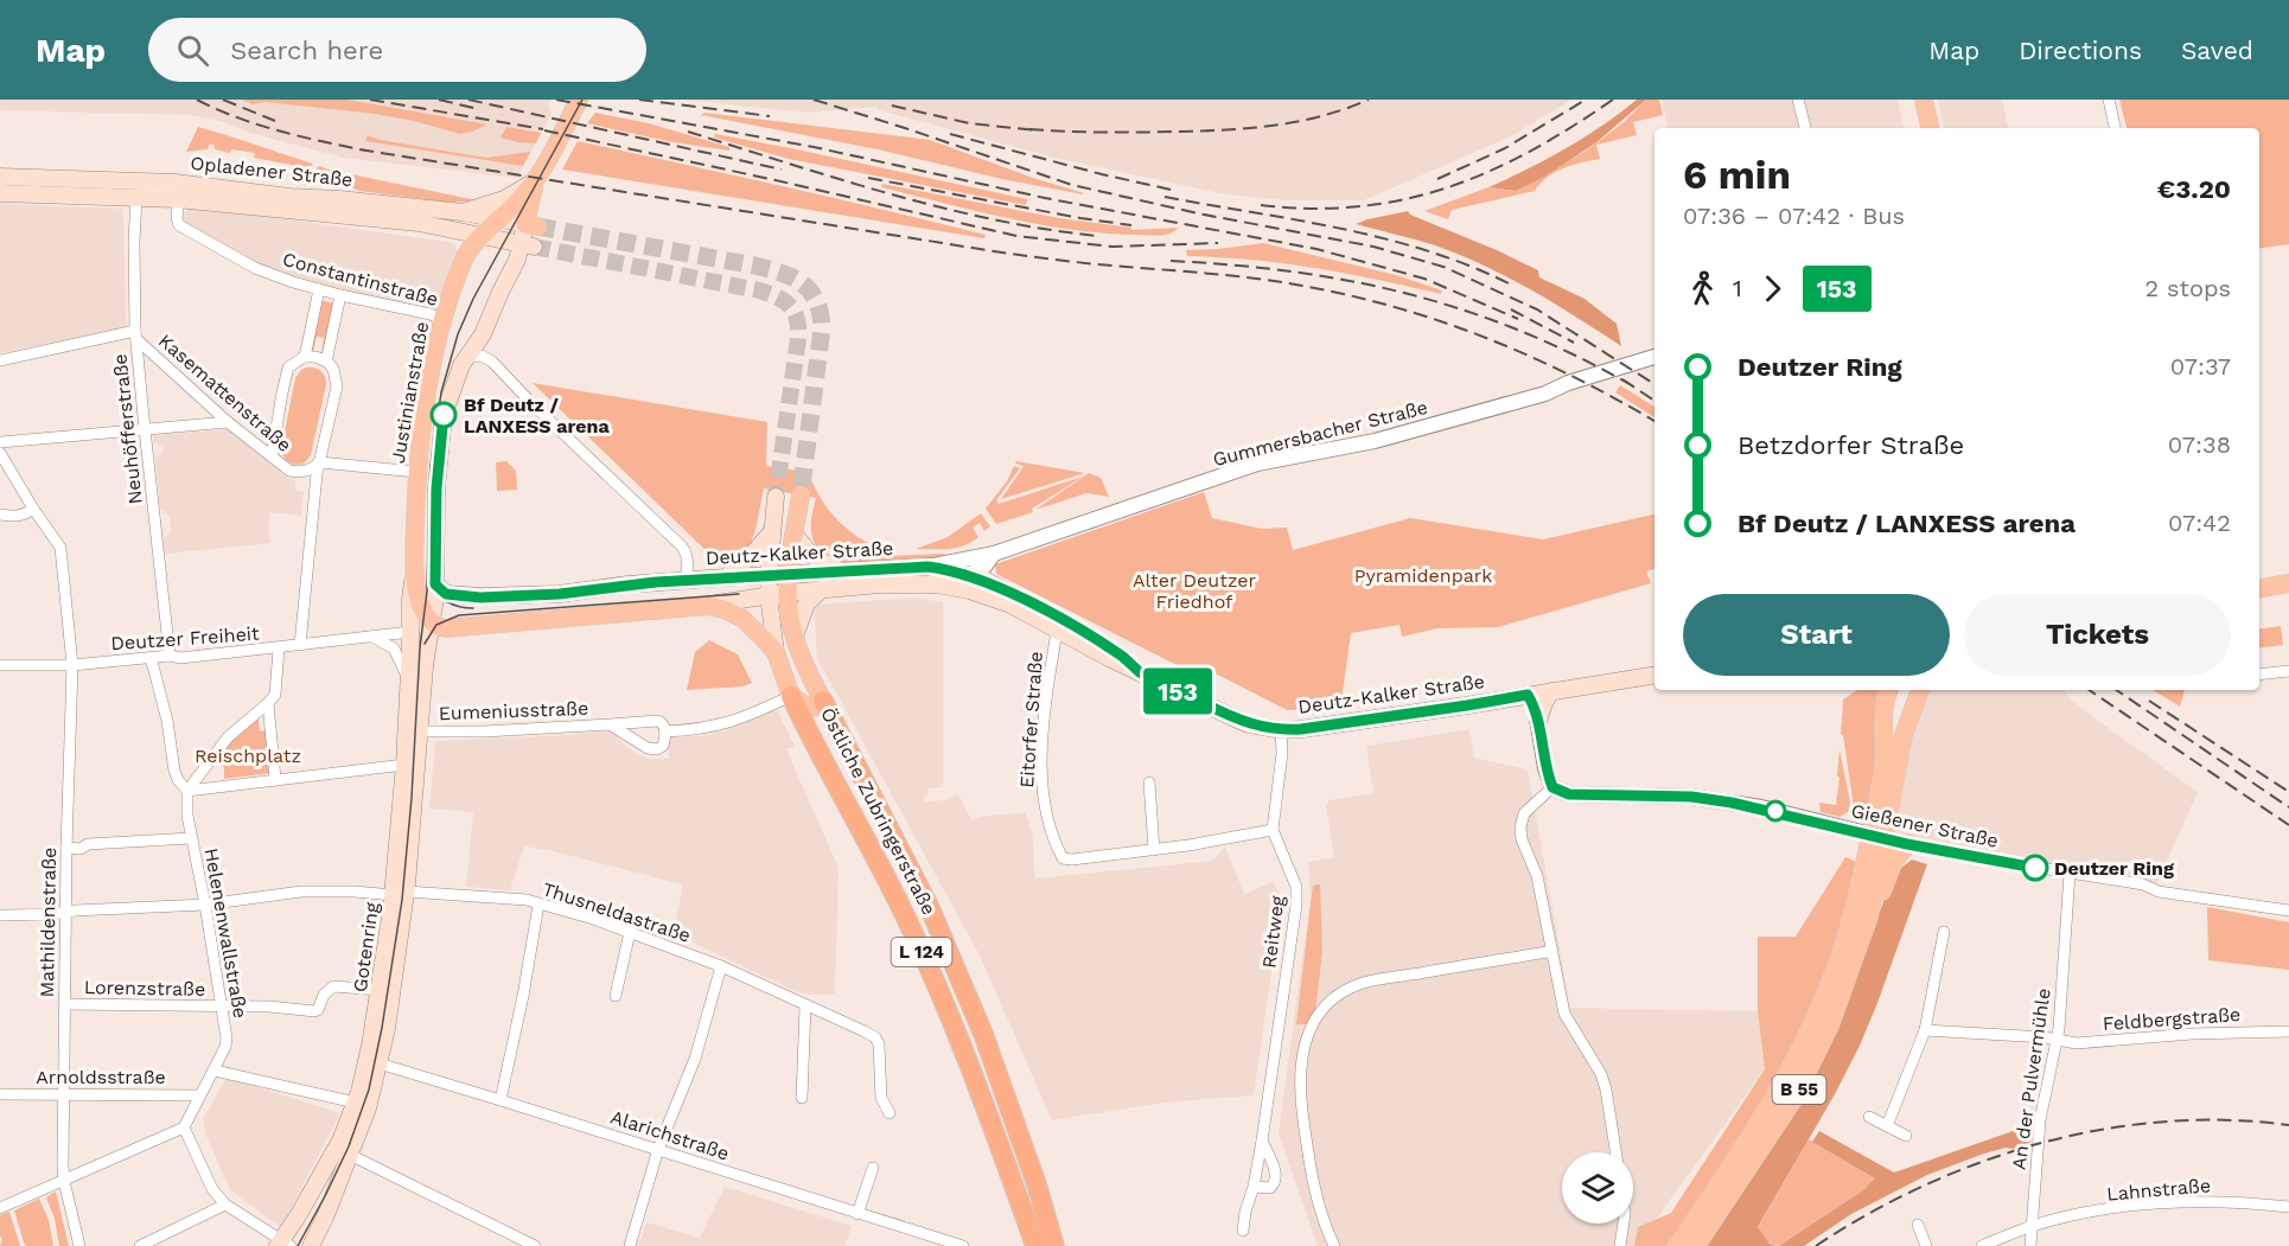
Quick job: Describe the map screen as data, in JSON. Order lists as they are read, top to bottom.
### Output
{
  "streets": {
    "highway": ["Östliche Zubringerstraße", "L 124"],
    "main road": [
      "Opladener Straße",
      "Justinianstraße",
      "Deutz-Kalker Straße",
      "Gotenring",
      "B 55"
    ],
    "street": [
      "Constantinstraße",
      "Kasemattenstraße",
      "Neuhöfferstraße",
      "Gummersbacher Straße",
      "Deutzer Freiheit",
      "Eumeniusstraße",
      "Eitorfer Straße",
      "Gießener Straße",
      "Thusneldastraße",
      "Mathildenstraße",
      "Reitweg",
      "Helenenwallstraße",
      "Lorenzstraße",
      "Feldbergstraße",
      "Arnoldsstraße",
      "An der Pulvermühle",
      "Alarichstraße",
      "Lahnstraße"
    ]
  },
  "crossings": [
    ["Opladener Straße", "Constantinstraße"],
    ["Opladener Straße", "Justinianstraße"],
    ["Opladener Straße", "Neuhöfferstraße"],
    ["Constantinstraße", "Justinianstraße"],
    ["Kasemattenstraße", "Justinianstraße"],
    ["Kasemattenstraße", "Neuhöfferstraße"],
    ["Justinianstraße", "Deutz-Kalker Straße"],
    ["Justinianstraße", "Deutzer Freiheit"],
    ["Justinianstraße", "Gotenring"],
    ["Neuhöfferstraße", "Deutzer Freiheit"],
    ["Gummersbacher Straße", "Deutz-Kalker Straße"],
    ["Deutz-Kalker Straße", "Eitorfer Straße"],
    ["Deutz-Kalker Straße", "Östliche Zubringerstraße"],
    ["Deutz-Kalker Straße", "Reitweg"],
    ["Deutz-Kalker Straße", "Gotenring"],
    ["Deutzer Freiheit", "Mathildenstraße"],
    ["Deutzer Freiheit", "Gotenring"],
    ["Eumeniusstraße", "Östliche Zubringerstraße"],
    ["Eumeniusstraße", "Gotenring"],
    ["Eitorfer Straße", "Reitweg"],
    ["Östliche Zubringerstraße", "L 124"],
    ["Gießener Straße", "An der Pulvermühle"],
    ["Gießener Straße", "B 55"],
    ["Thusneldastraße", "Mathildenstraße"],
    ["Thusneldastraße", "Helenenwallstraße"],
    ["Thusneldastraße", "Gotenring"],
    ["Mathildenstraße", "Lorenzstraße"],
    ["Mathildenstraße", "Arnoldsstraße"],
    ["Helenenwallstraße", "Lorenzstraße"],
    ["Helenenwallstraße", "Arnoldsstraße"],
    ["Gotenring", "Lorenzstraße"],
    ["Gotenring", "Alarichstraße"],
    ["Feldbergstraße", "An der Pulvermühle"],
    ["An der Pulvermühle", "Lahnstraße"]
  ],
  "parks": ["Pyramidenpark", "Alter Deutzer Friedhof", "Reischplatz"],
  "places": ["Bf Deutz / LANXESS arena", "Deutzer Ring"],
  "lines": ["bus line 153"],
  "page": {
    "header": "Map",
    "search": "Search here",
    "nav": ["Map", "Directions", "Saved"],
    "on_map": "153",
    "heading": ["6 min", "07:36 – 07:42 · Bus", "€3.20"],
    "legs": ["1", "153", "2 stops"],
    "list": [
      {
        "name": "Deutzer Ring",
        "value": "07:37"
      },
      {
        "name": "Betzdorfer Straße",
        "value": "07:38"
      },
      {
        "name": "Bf Deutz / LANXESS arena",
        "value": "07:42"
      }
    ],
    "buttons": ["Start", "Tickets"]
  }
}
